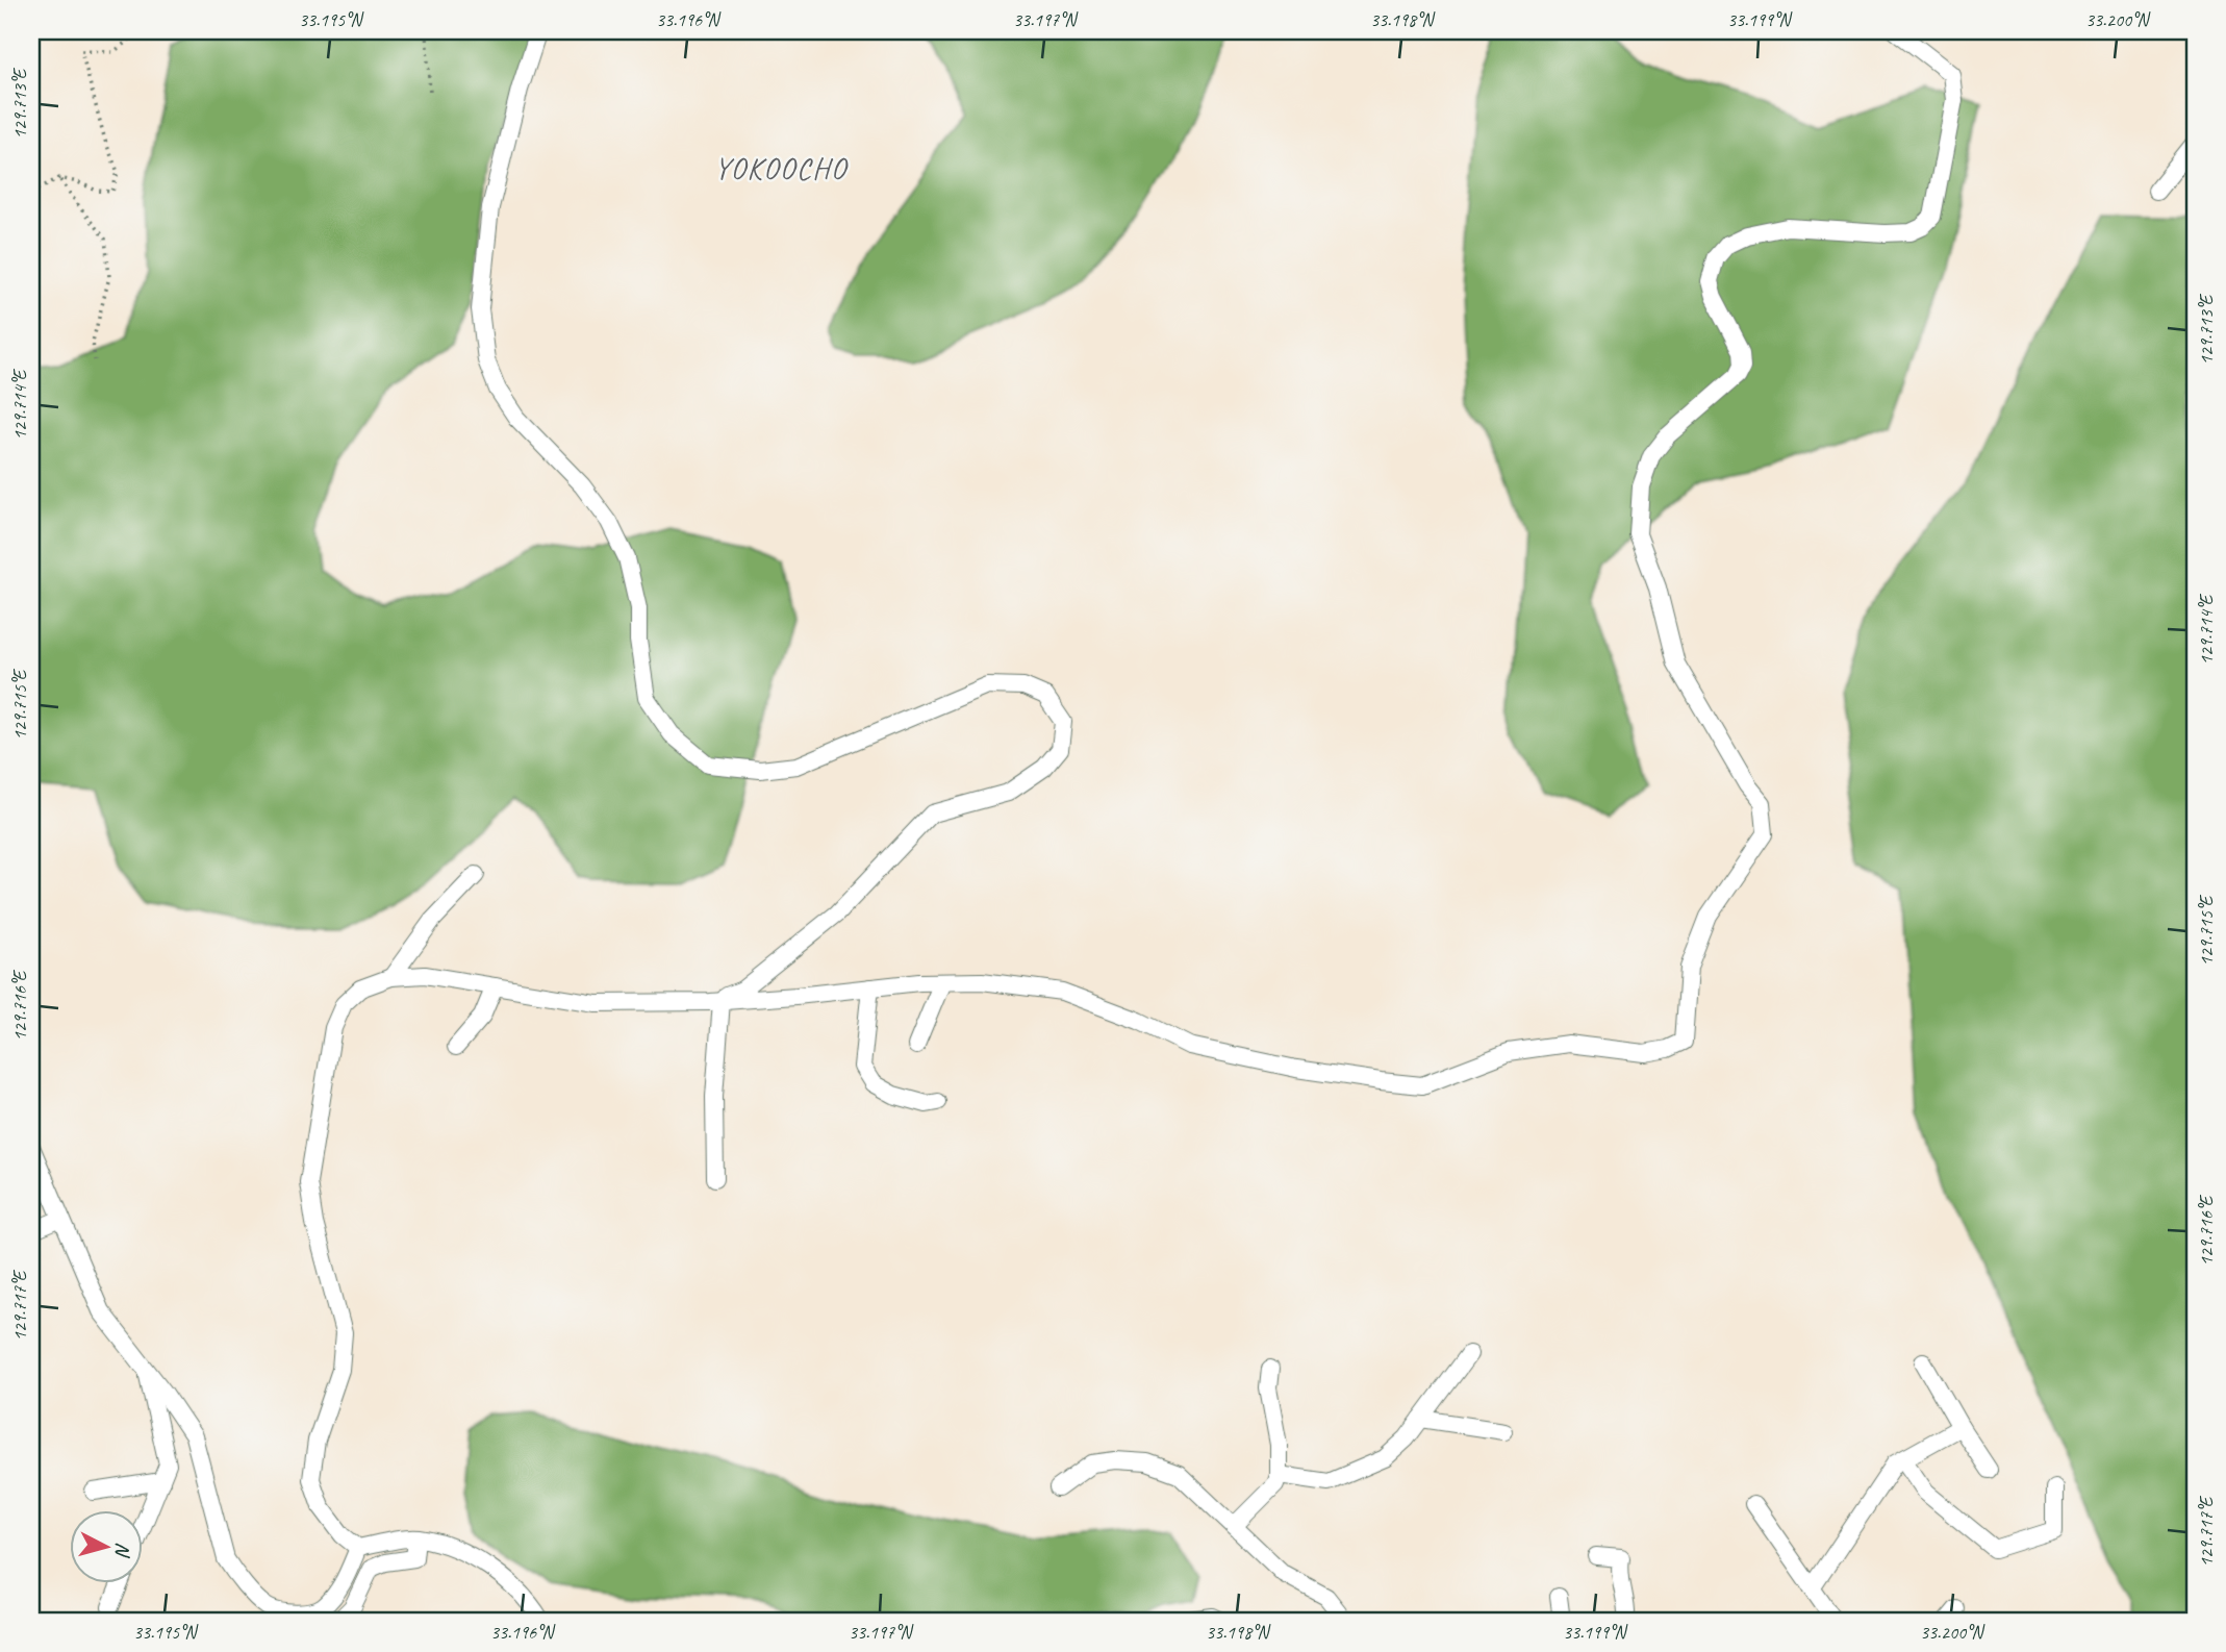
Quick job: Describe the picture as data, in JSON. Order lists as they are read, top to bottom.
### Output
{
  "districts": ["YOKOOCHO"],
  "north": "right",
  "coordinates": [
    "33.195°N",
    "33.196°N",
    "33.197°N",
    "33.198°N",
    "33.199°N",
    "33.200°N",
    "129.713°E",
    "129.714°E",
    "129.715°E",
    "129.716°E",
    "129.717°E"
  ]
}
